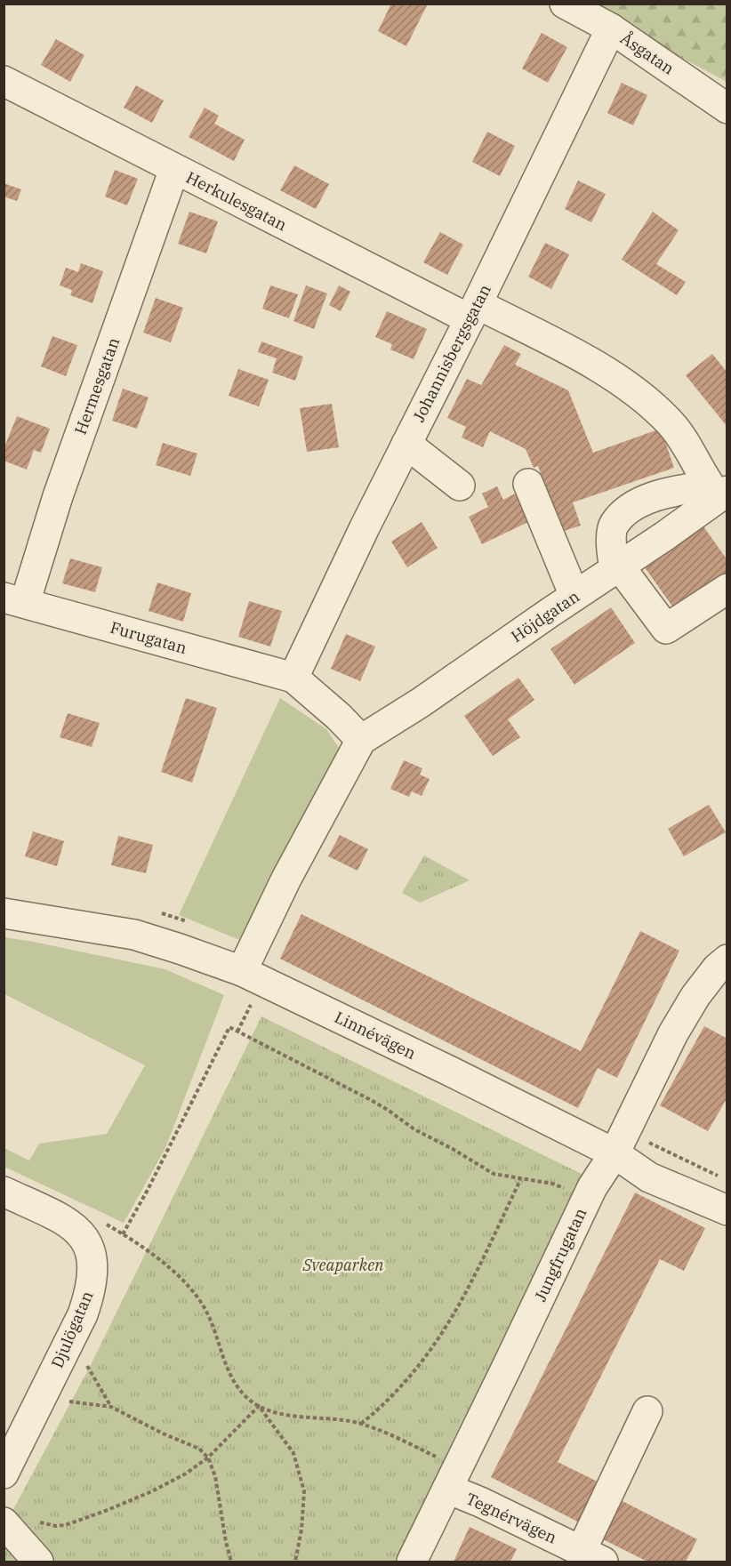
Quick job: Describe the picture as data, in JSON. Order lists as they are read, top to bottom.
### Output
{
  "streets": {
    "street": [
      "Åsgatan",
      "Herkulesgatan",
      "Johannisbergsgatan",
      "Hermesgatan",
      "Höjdgatan",
      "Furugatan",
      "Linnévägen",
      "Jungfrugatan",
      "Djulögatan",
      "Tegnérvägen"
    ]
  },
  "crossings": [
    ["Åsgatan", "Johannisbergsgatan"],
    ["Herkulesgatan", "Johannisbergsgatan"],
    ["Herkulesgatan", "Hermesgatan"],
    ["Herkulesgatan", "Höjdgatan"],
    ["Johannisbergsgatan", "Furugatan"],
    ["Hermesgatan", "Furugatan"],
    ["Höjdgatan", "Linnévägen"],
    ["Linnévägen", "Jungfrugatan"],
    ["Jungfrugatan", "Tegnérvägen"]
  ],
  "parks": ["Sveaparken"]
}
